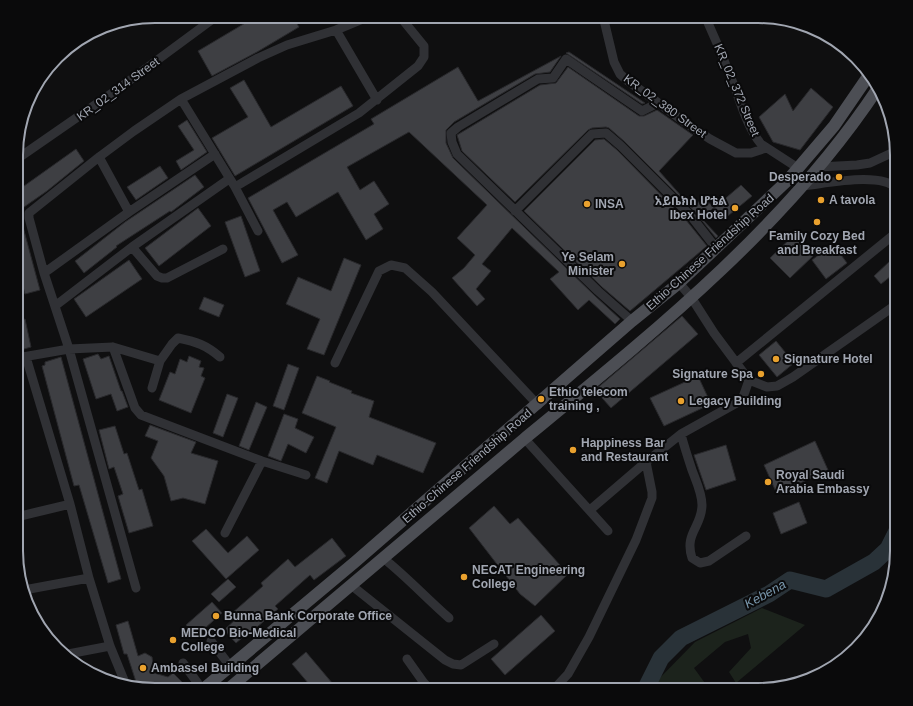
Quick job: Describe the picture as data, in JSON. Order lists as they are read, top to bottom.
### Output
{
  "streets": {
    "main road": ["Ethio-Chinese Friendship Road"],
    "street": ["KR_02_314 Street", "KR_02_372 Street", "KR_02_380 Street"]
  },
  "crossings": [
    ["KR_02_372 Street", "KR_02_380 Street"],
    ["KR_02_372 Street", "Ethio-Chinese Friendship Road"]
  ],
  "water": ["Kebena"],
  "places": [
    "Desperado",
    "A tavola",
    "INSA",
    "አይቤክስ ሆቴል Ibex Hotel",
    "Family Cozy Bed and Breakfast",
    "Ye Selam Minister",
    "Signature Hotel",
    "Signature Spa",
    "Ethio telecom training ,",
    "Legacy Building",
    "Happiness Bar and Restaurant",
    "Royal Saudi Arabia Embassy",
    "NECAT Engineering College",
    "Bunna Bank Corporate Office",
    "MEDCO Bio-Medical College",
    "Ambassel Building"
  ]
}
